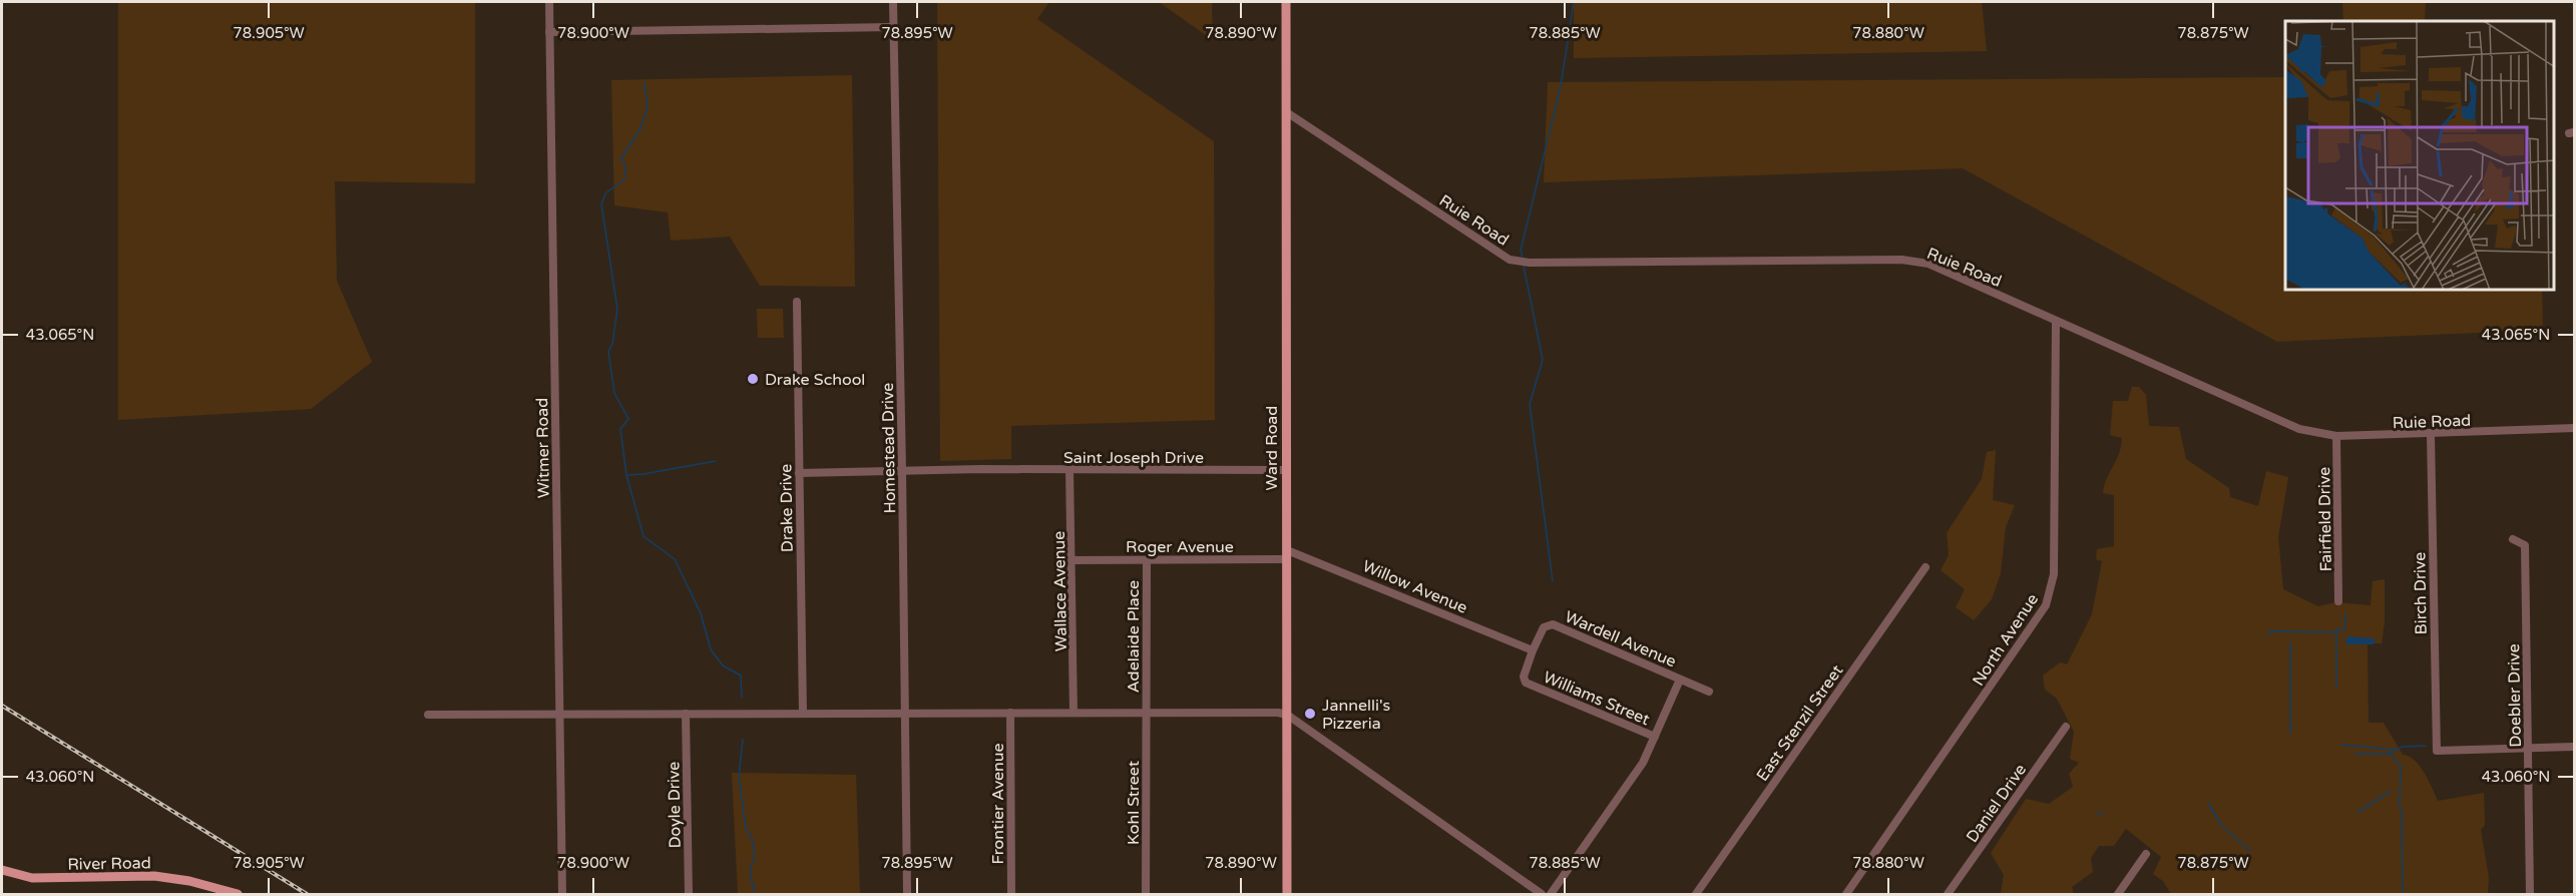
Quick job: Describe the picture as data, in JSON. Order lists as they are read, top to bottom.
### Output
{
  "streets": {
    "main road": ["Ward Road", "River Road"],
    "street": [
      "Ruie Road",
      "Witmer Road",
      "Homestead Drive",
      "Saint Joseph Drive",
      "Drake Drive",
      "Fairfield Drive",
      "Roger Avenue",
      "Willow Avenue",
      "Wallace Avenue",
      "Birch Drive",
      "Adelaide Place",
      "Wardell Avenue",
      "North Avenue",
      "Doebler Drive",
      "Williams Street",
      "East Stenzil Street",
      "Kohl Street",
      "Daniel Drive",
      "Frontier Avenue",
      "Doyle Drive"
    ]
  },
  "crossings": [
    ["Ruie Road", "Ward Road"],
    ["Ruie Road", "Fairfield Drive"],
    ["Ruie Road", "Birch Drive"],
    ["Ruie Road", "North Avenue"],
    ["Homestead Drive", "Saint Joseph Drive"],
    ["Ward Road", "Saint Joseph Drive"],
    ["Ward Road", "Roger Avenue"],
    ["Ward Road", "Willow Avenue"],
    ["Saint Joseph Drive", "Drake Drive"],
    ["Saint Joseph Drive", "Wallace Avenue"],
    ["Roger Avenue", "Willow Avenue"],
    ["Roger Avenue", "Wallace Avenue"],
    ["Roger Avenue", "Adelaide Place"],
    ["Willow Avenue", "Wardell Avenue"],
    ["Willow Avenue", "Williams Street"],
    ["Birch Drive", "Doebler Drive"],
    ["Adelaide Place", "Kohl Street"],
    ["Wardell Avenue", "Williams Street"]
  ],
  "places": ["Drake School", "Jannelli's Pizzeria"],
  "coordinates": [
    "78.905°W",
    "78.900°W",
    "78.895°W",
    "78.890°W",
    "78.885°W",
    "78.880°W",
    "78.875°W",
    "43.065°N",
    "43.060°N"
  ]
}
